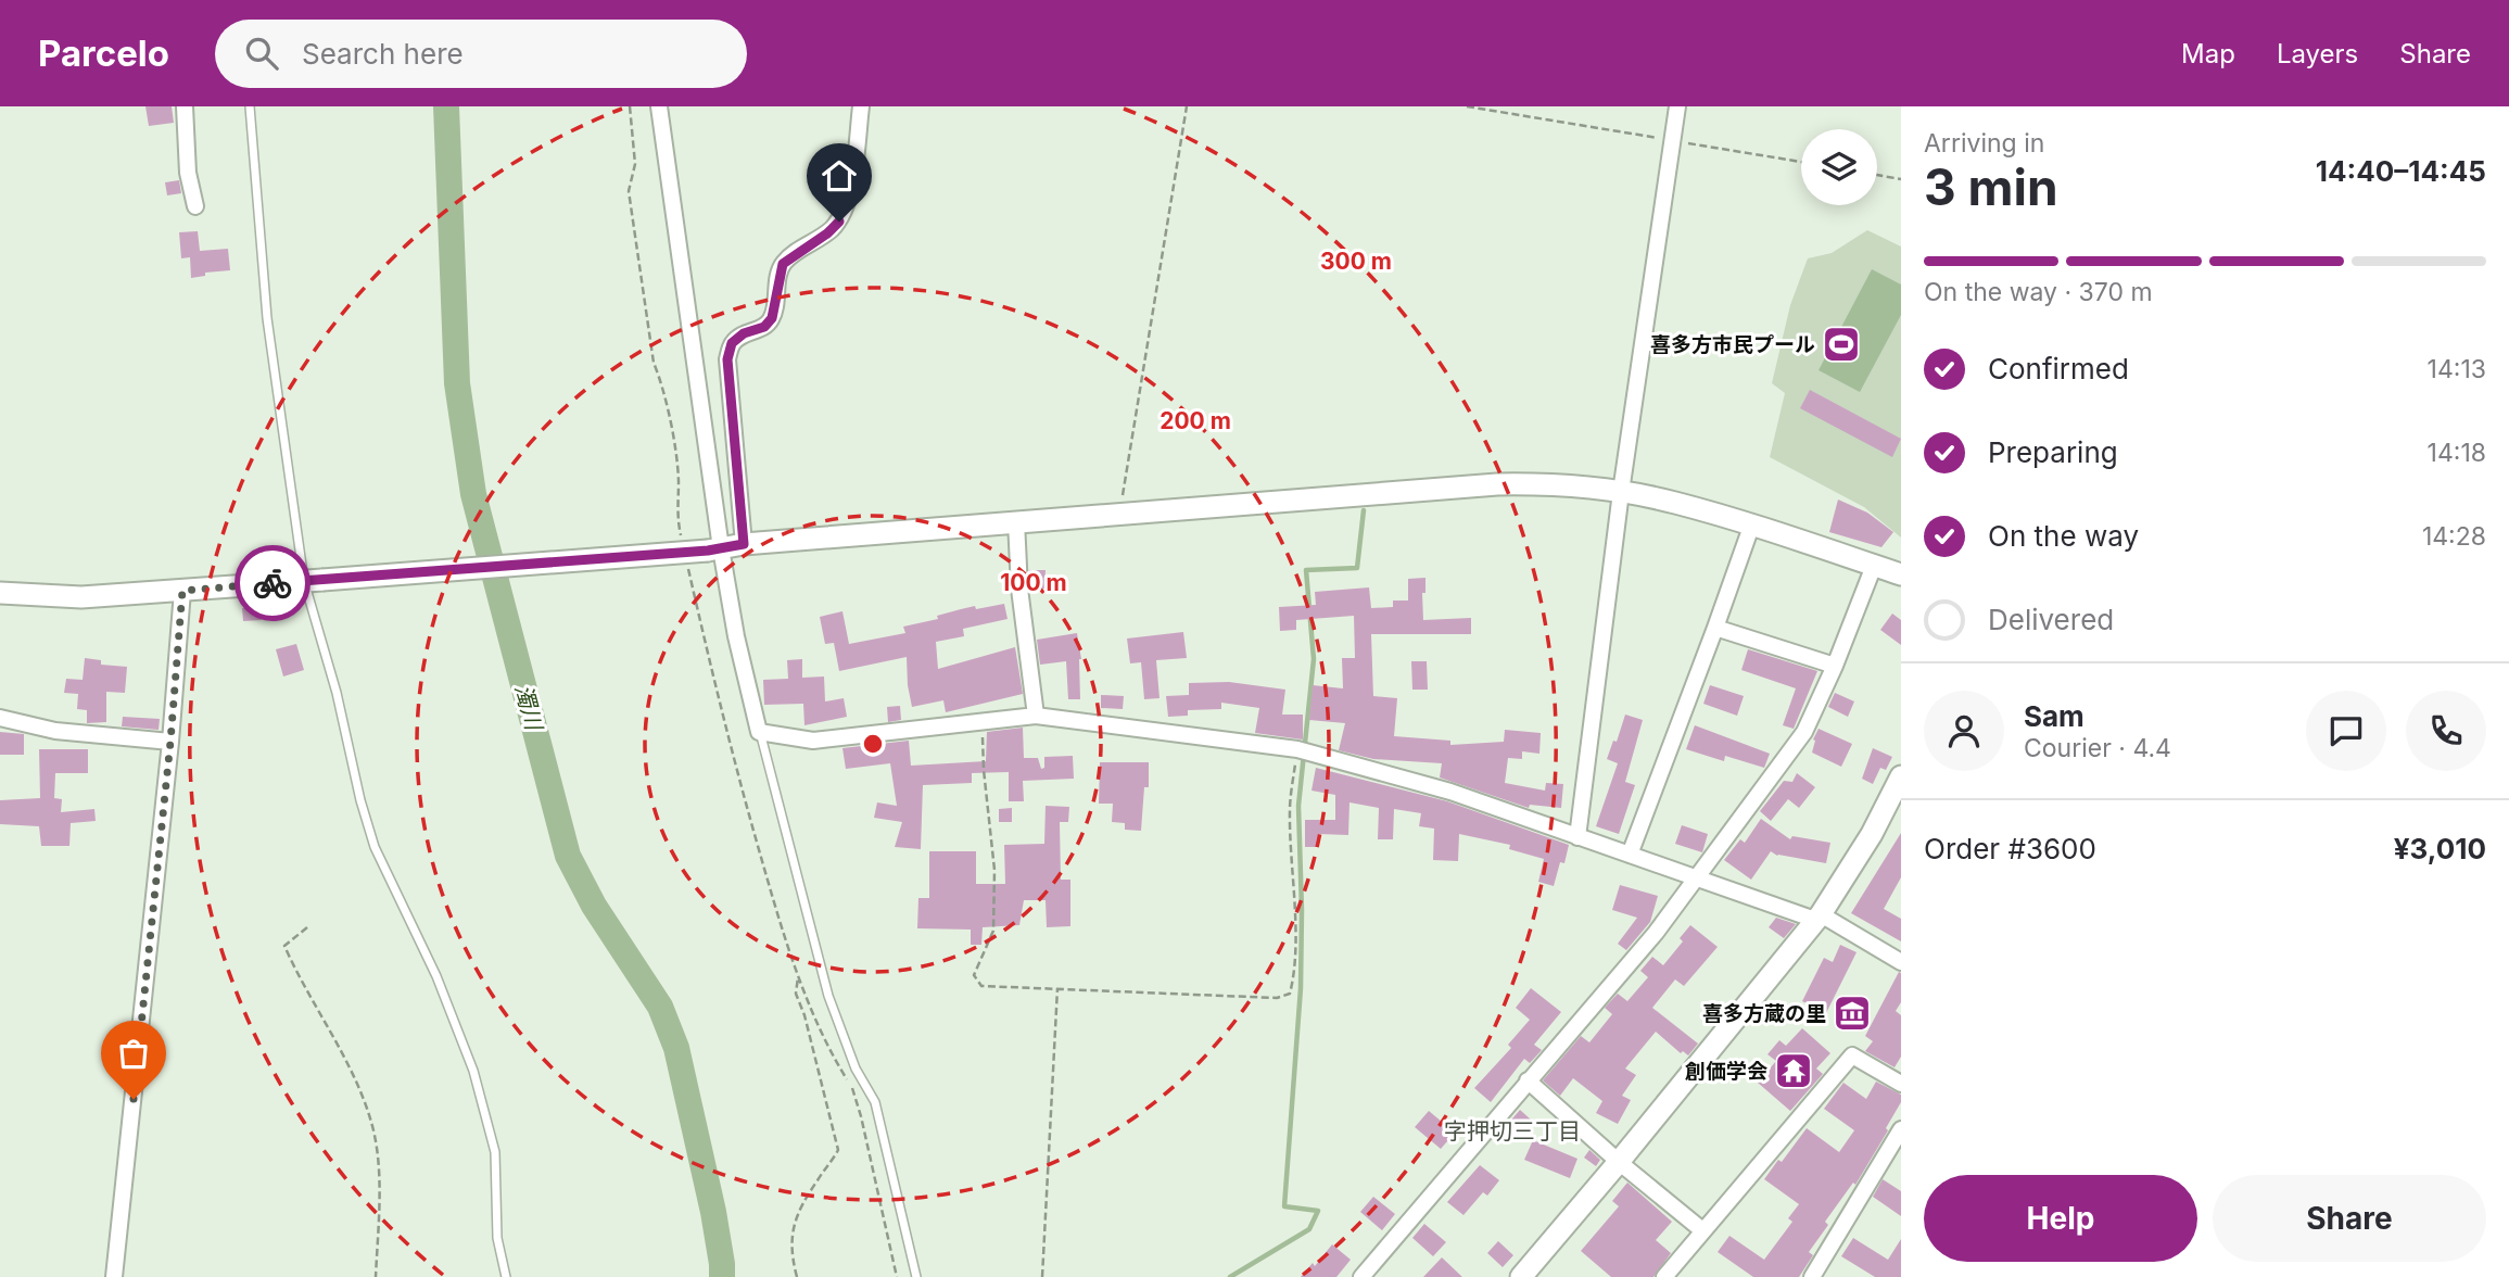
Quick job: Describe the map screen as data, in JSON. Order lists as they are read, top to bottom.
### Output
{
  "districts": ["字押切三丁目"],
  "water": ["濁川"],
  "places": {
    "sports": ["喜多方市民プール"],
    "museum": ["喜多方蔵の里"],
    "temple": ["創価学会"]
  },
  "page": {
    "header": "Parcelo",
    "search": "Search here",
    "nav": ["Map", "Layers", "Share"],
    "heading": ["3 min", "Arriving in", "14:40–14:45"],
    "panel": [
      "Sam",
      "Courier · 4.4",
      "Order #3600",
      "¥3,010"
    ],
    "bar": "On the way · 370 m",
    "list": [
      ["Confirmed", "14:13"],
      ["Preparing", "14:18"],
      ["On the way", "14:28"],
      "Delivered"
    ],
    "buttons": ["Help", "Share"]
  },
  "rings": ["300 m", "200 m", "100 m"]
}
